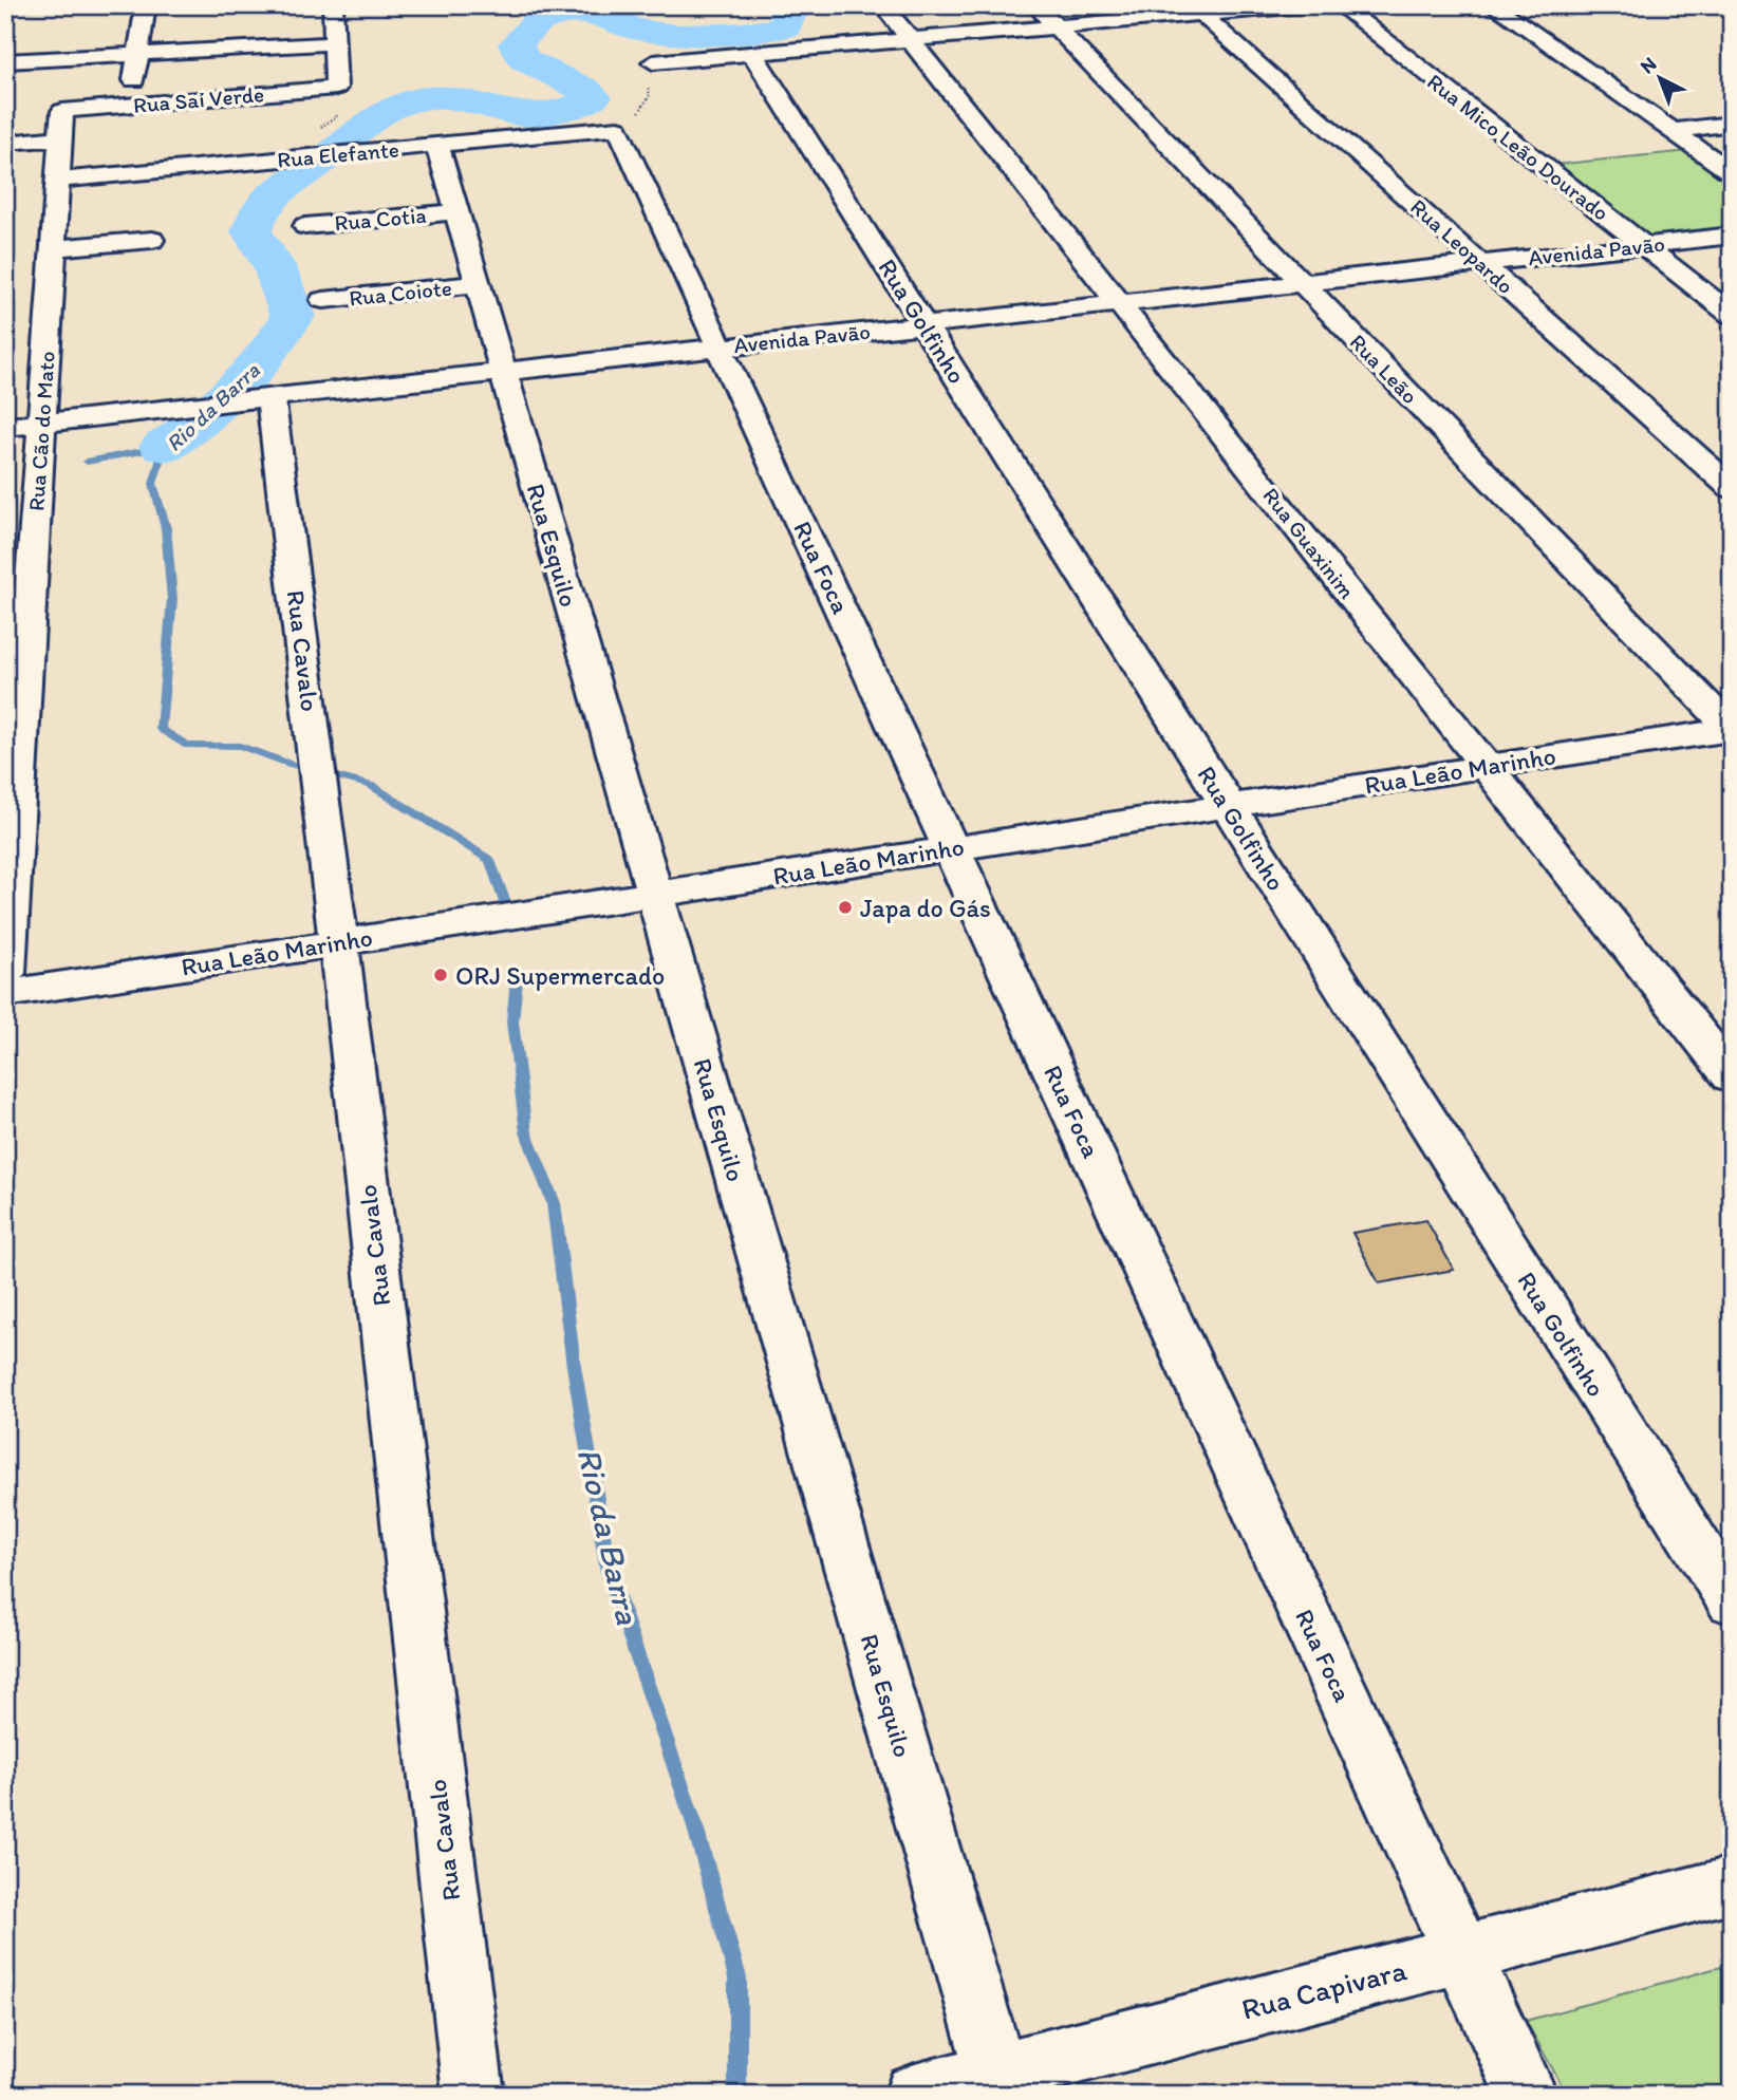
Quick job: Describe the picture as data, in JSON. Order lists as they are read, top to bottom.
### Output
{
  "streets": {
    "street": [
      "Rua Saí Verde",
      "Rua Mico Leão Dourado",
      "Rua Elefante",
      "Rua Cotia",
      "Rua Leopardo",
      "Avenida Pavão",
      "Rua Coiote",
      "Rua Golfinho",
      "Rua Leão",
      "Rua Cão do Mato",
      "Rua Guaxinim",
      "Rua Esquilo",
      "Rua Foca",
      "Rua Cavalo",
      "Rua Leão Marinho",
      "Rua Capivara"
    ]
  },
  "crossings": [
    ["Rua Saí Verde", "Rua Cão do Mato"],
    ["Rua Mico Leão Dourado", "Avenida Pavão"],
    ["Rua Elefante", "Rua Cão do Mato"],
    ["Rua Elefante", "Rua Esquilo"],
    ["Rua Elefante", "Rua Foca"],
    ["Rua Cotia", "Rua Esquilo"],
    ["Rua Leopardo", "Avenida Pavão"],
    ["Avenida Pavão", "Rua Golfinho"],
    ["Avenida Pavão", "Rua Leão"],
    ["Avenida Pavão", "Rua Cão do Mato"],
    ["Avenida Pavão", "Rua Guaxinim"],
    ["Avenida Pavão", "Rua Esquilo"],
    ["Avenida Pavão", "Rua Foca"],
    ["Avenida Pavão", "Rua Cavalo"],
    ["Rua Coiote", "Rua Esquilo"],
    ["Rua Golfinho", "Rua Leão Marinho"],
    ["Rua Leão", "Rua Leão Marinho"],
    ["Rua Guaxinim", "Rua Leão Marinho"],
    ["Rua Esquilo", "Rua Leão Marinho"],
    ["Rua Esquilo", "Rua Capivara"],
    ["Rua Foca", "Rua Leão Marinho"],
    ["Rua Foca", "Rua Capivara"],
    ["Rua Cavalo", "Rua Leão Marinho"]
  ],
  "water": ["Rio da Barra"],
  "places": ["Japa do Gás", "ORJ Supermercado"],
  "north": "top left"
}
